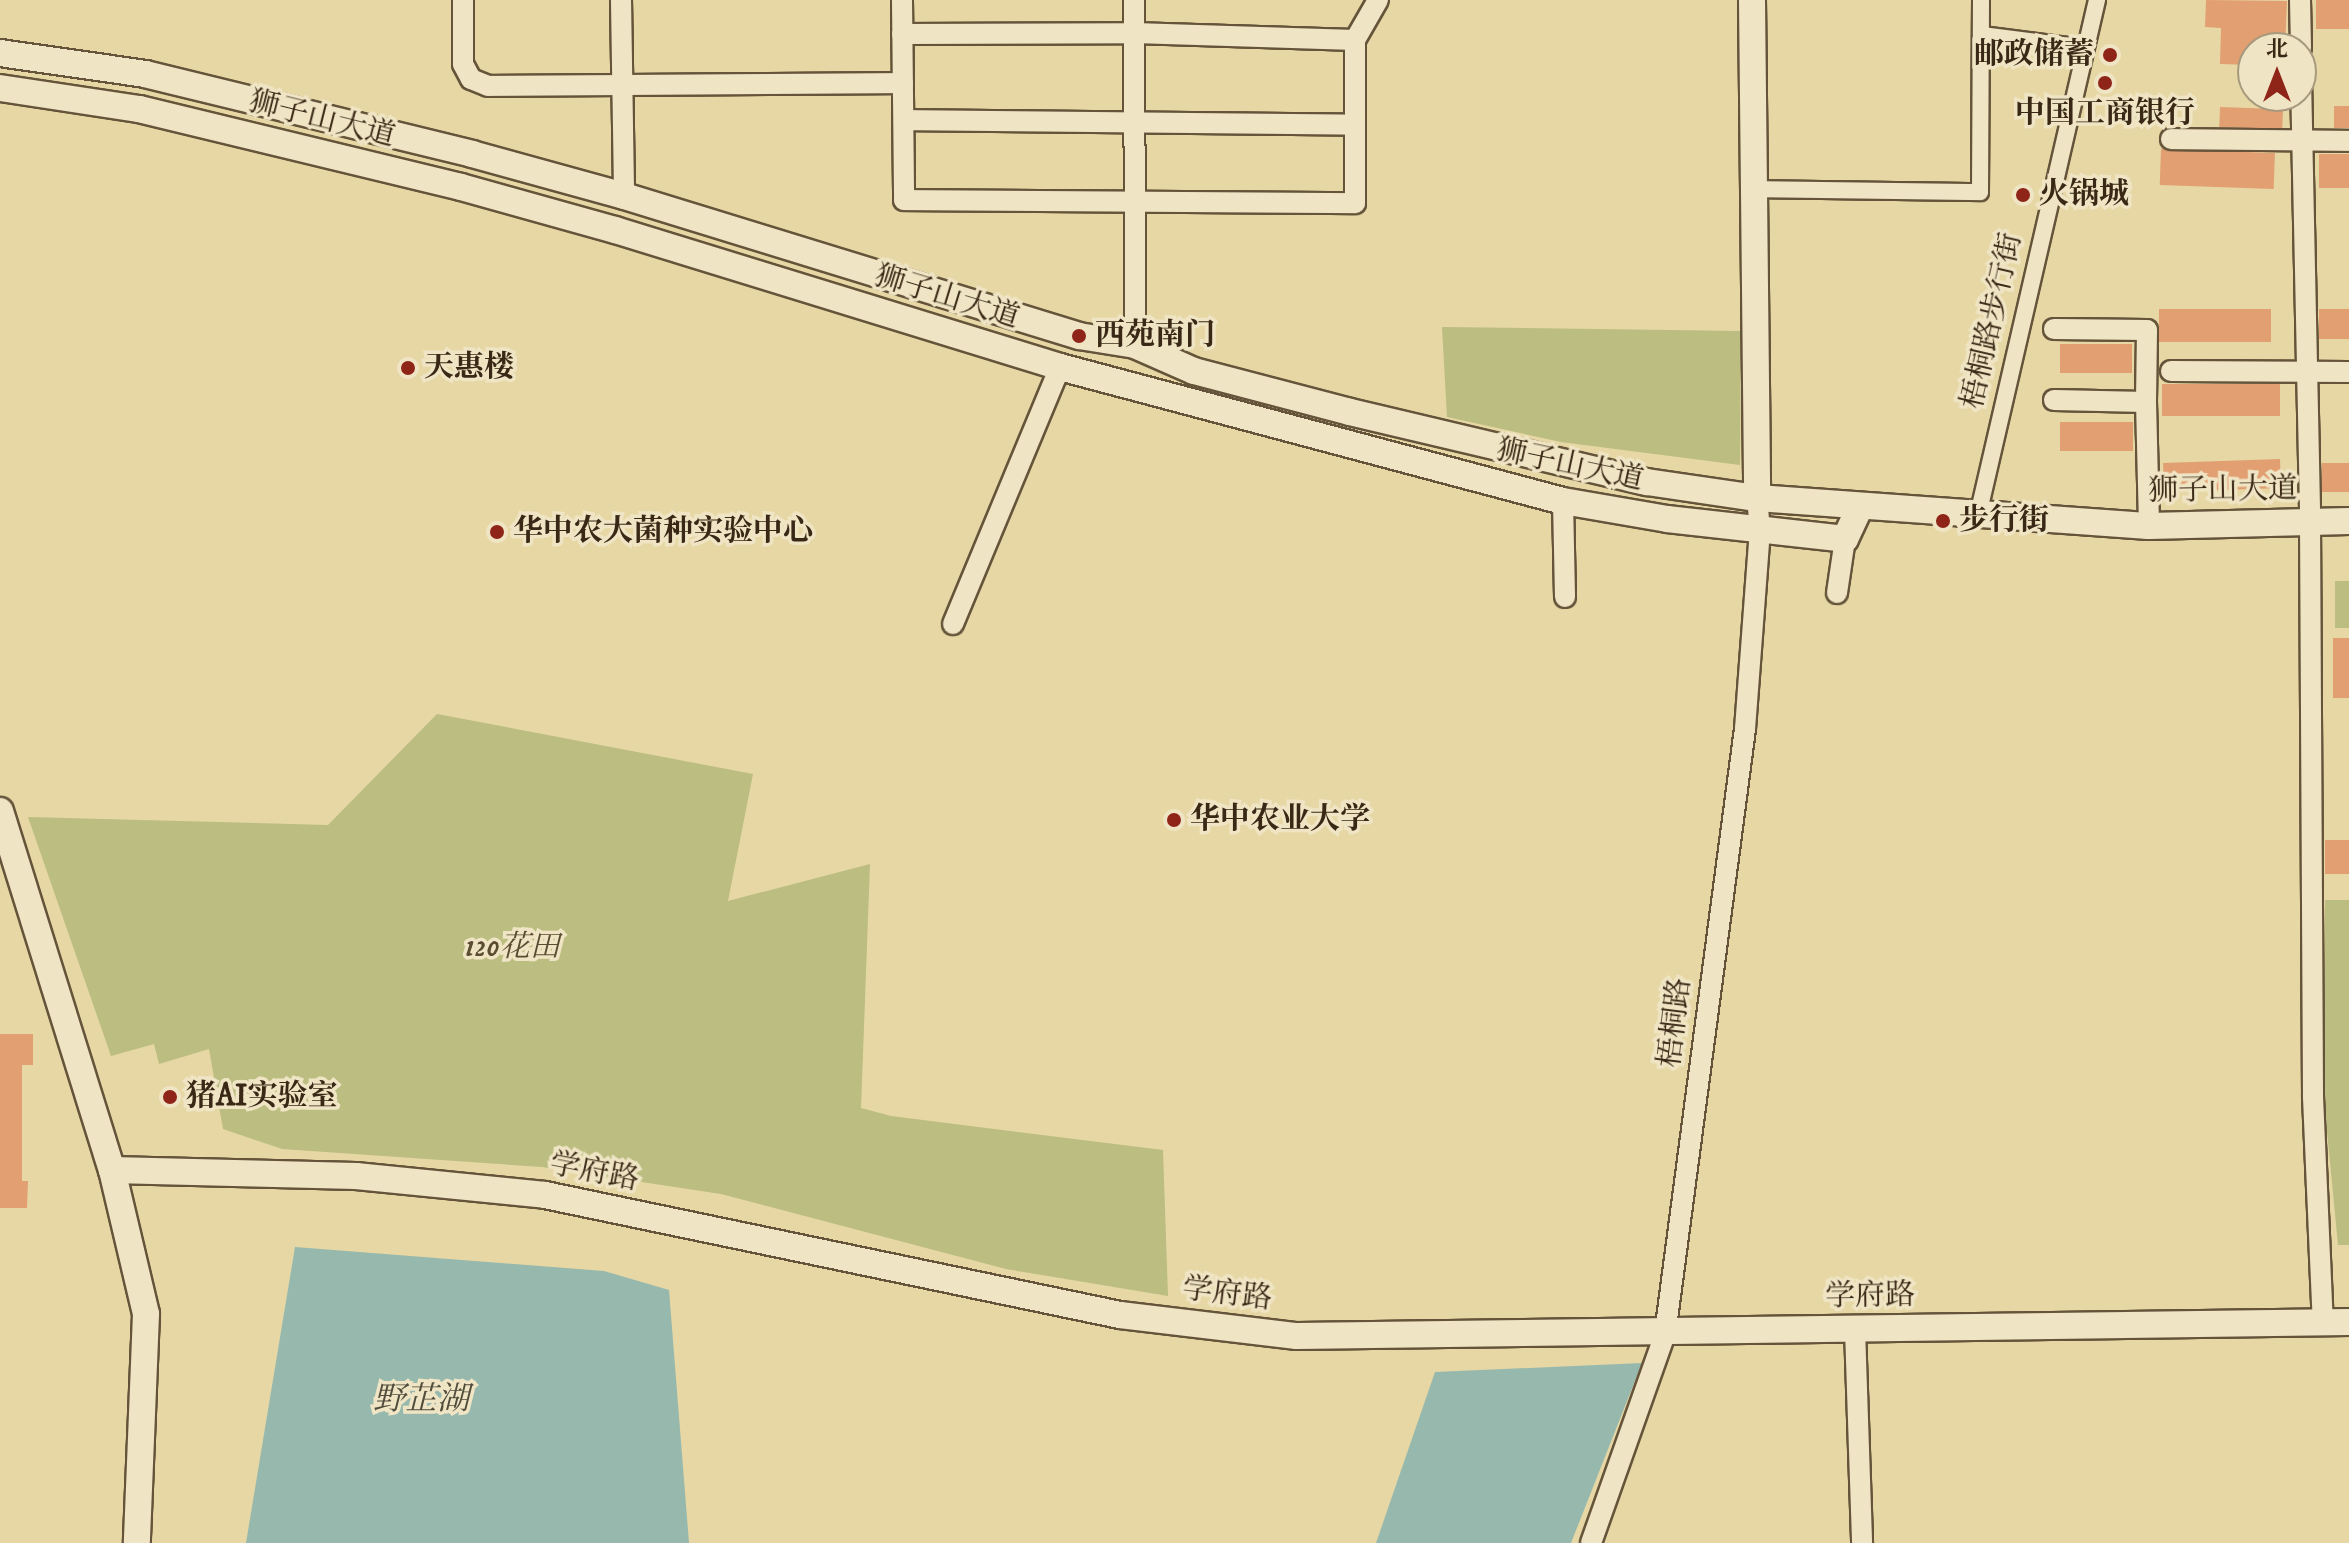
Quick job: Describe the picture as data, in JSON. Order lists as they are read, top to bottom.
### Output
{
  "streets": {
    "street": [
      "狮子山大道",
      "梧桐路步行街",
      "梧桐路",
      "学府路"
    ]
  },
  "crossings": [
    ["狮子山大道", "梧桐路步行街"],
    ["狮子山大道", "梧桐路"],
    ["梧桐路", "学府路"]
  ],
  "water": ["野芷湖"],
  "parks": ["120花田"],
  "places": [
    "邮政储蓄",
    "中国工商银行",
    "火锅城",
    "西苑南门",
    "天惠楼",
    "步行街",
    "华中农大菌种实验中心",
    "华中农业大学",
    "猪AI实验室"
  ],
  "north": "top"
}
